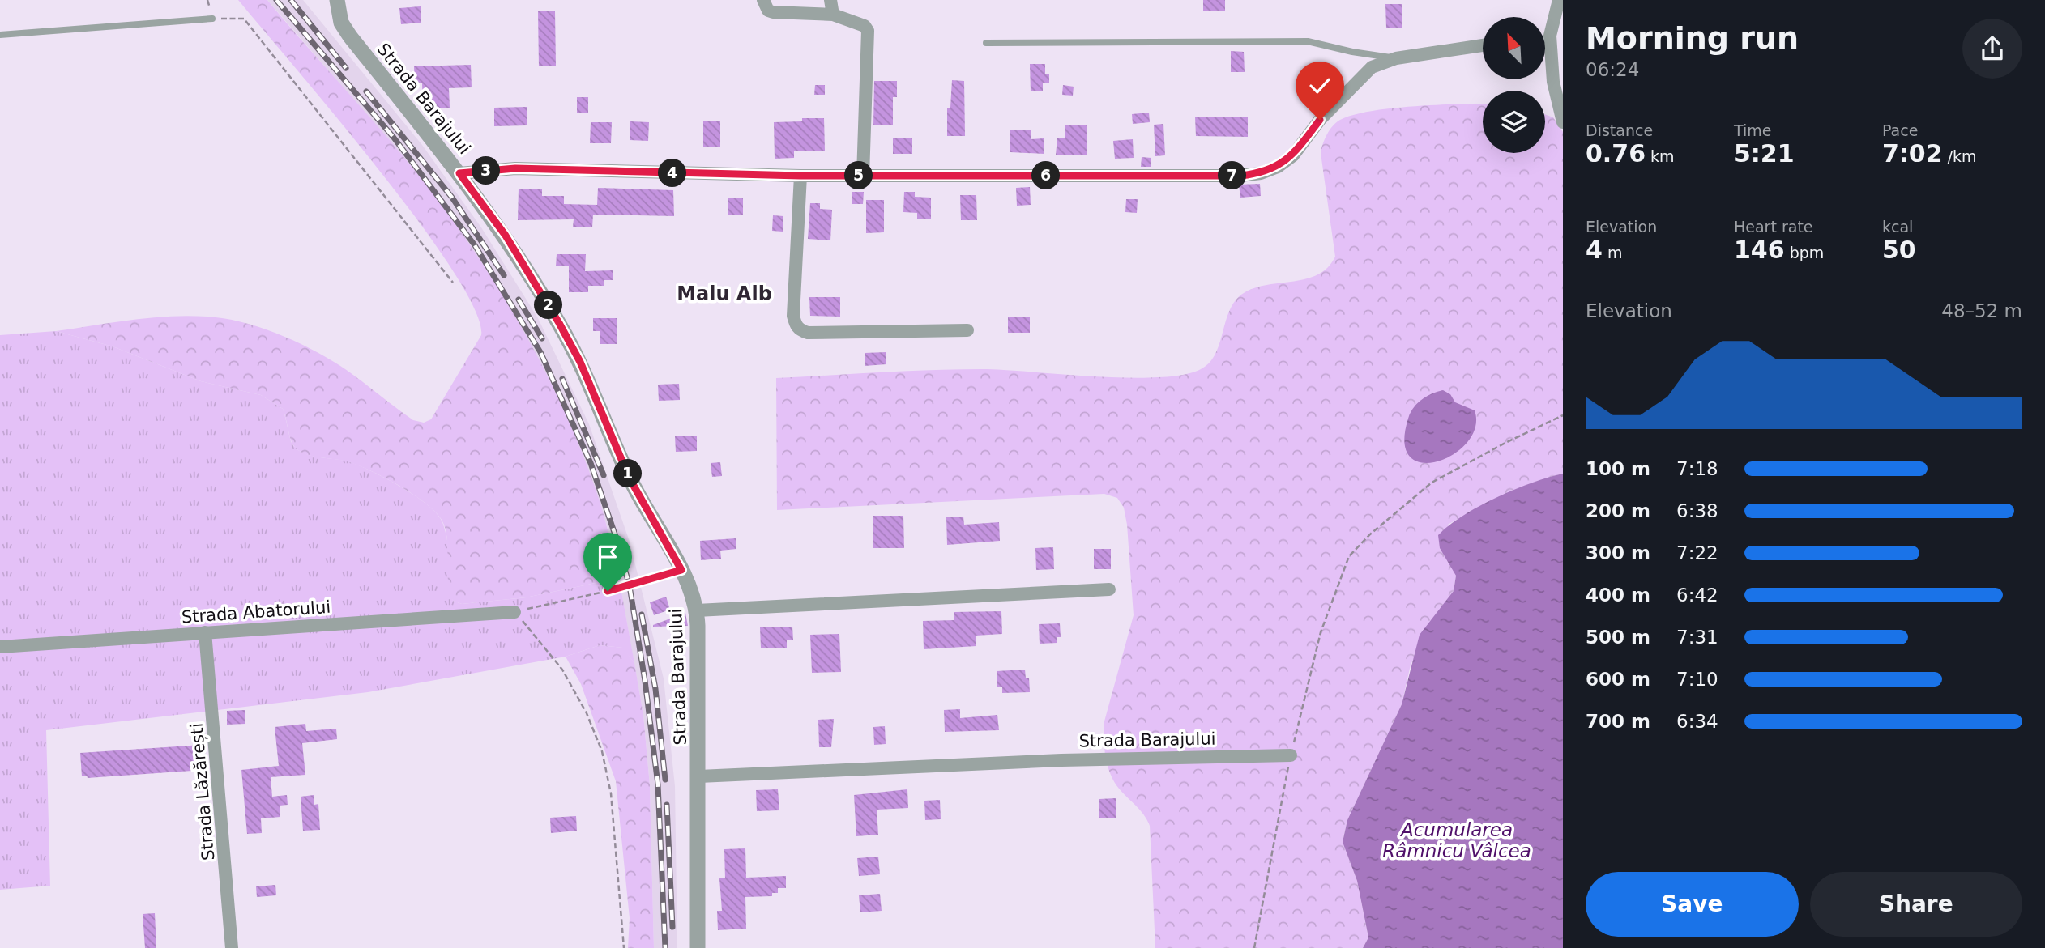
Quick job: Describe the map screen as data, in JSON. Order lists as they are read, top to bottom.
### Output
{
  "streets": {
    "street": ["Strada Barajului", "Strada Abatorului", "Strada Lăzărești"]
  },
  "crossings": [
    ["Strada Abatorului", "Strada Lăzărești"]
  ],
  "districts": ["Malu Alb"],
  "water": ["Acumularea Râmnicu Vâlcea"],
  "north": "top left",
  "page": {
    "heading": ["Morning run", "06:24"],
    "stats": [
      ["Distance", "0.76 km"],
      ["Time", "5:21"],
      ["Pace", "7:02 /km"],
      ["Elevation", "4 m"],
      ["Heart rate", "146 bpm"],
      ["kcal", "50"]
    ],
    "pins": [
      "3",
      "4",
      "5",
      "6",
      "7",
      "2",
      "1"
    ],
    "chart": ["Elevation", "48–52 m"],
    "list": [
      {
        "name": "100 m",
        "note": "7:18"
      },
      {
        "name": "200 m",
        "note": "6:38"
      },
      {
        "name": "300 m",
        "note": "7:22"
      },
      {
        "name": "400 m",
        "note": "6:42"
      },
      {
        "name": "500 m",
        "note": "7:31"
      },
      {
        "name": "600 m",
        "note": "7:10"
      },
      {
        "name": "700 m",
        "note": "6:34"
      }
    ],
    "buttons": ["Save", "Share"]
  }
}
